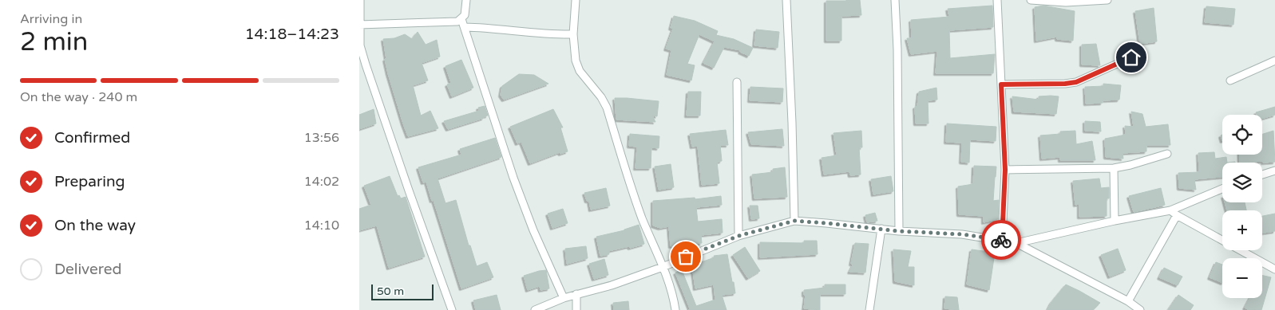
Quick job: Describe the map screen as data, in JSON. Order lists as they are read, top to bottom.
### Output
{
  "scale_bar": "50 m",
  "page": {
    "heading": ["2 min", "Arriving in", "14:18–14:23"],
    "bar": "On the way · 240 m",
    "map_buttons": ["+", "−"],
    "list": [
      ["Confirmed", "13:56"],
      ["Preparing", "14:02"],
      ["On the way", "14:10"],
      "Delivered"
    ],
    "scale": "50 m"
  }
}
